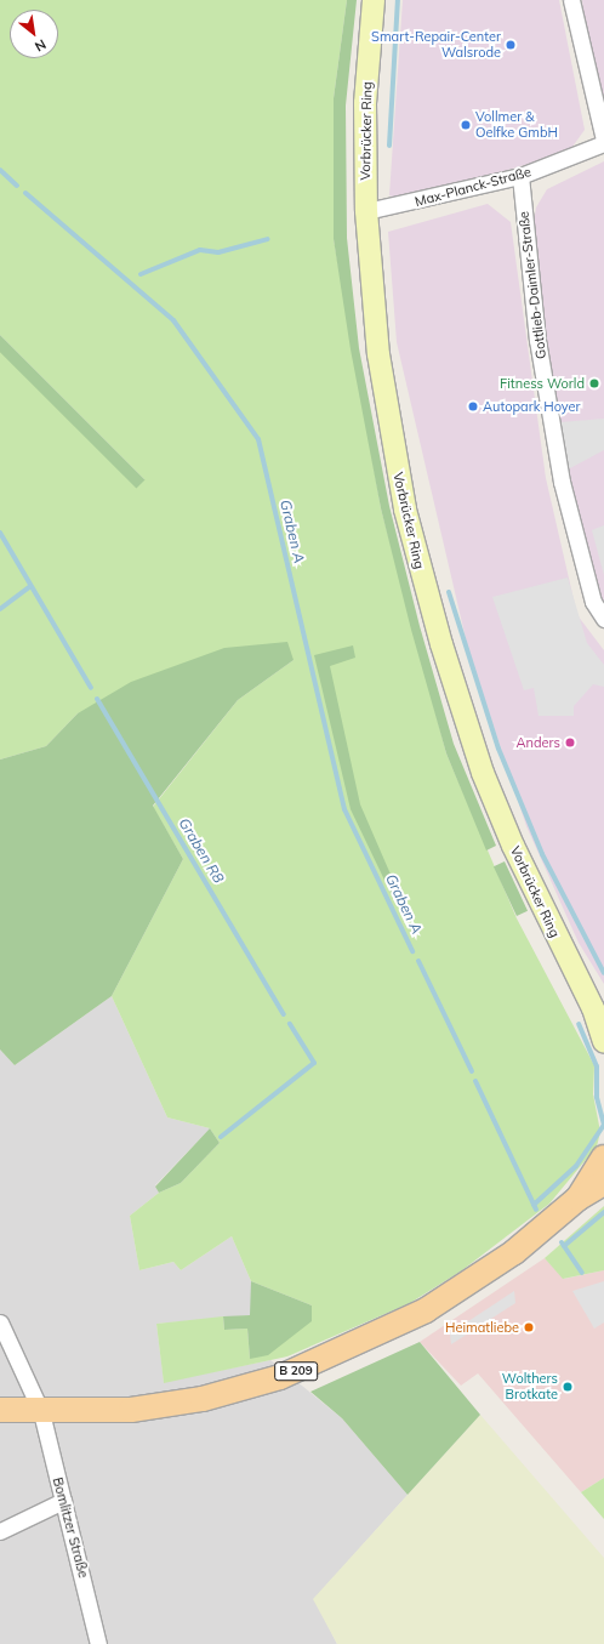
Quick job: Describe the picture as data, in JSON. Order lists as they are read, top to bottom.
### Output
{
  "streets": {
    "main road": ["Vorbrücker Ring", "B 209"],
    "street": ["Max-Planck-Straße", "Gottlieb-Daimler-Straße", "Bomlitzer Straße"]
  },
  "crossings": [
    ["Vorbrücker Ring", "Max-Planck-Straße"],
    ["Max-Planck-Straße", "Gottlieb-Daimler-Straße"],
    ["B 209", "Bomlitzer Straße"]
  ],
  "water": ["Graben A", "Graben R8"],
  "places": [
    "Smart-Repair-Center Walsrode",
    "Vollmer & Oelfke GmbH",
    "Fitness World",
    "Autopark Hoyer",
    "Anders",
    "Heimatliebe",
    "Wolthers Brotkate"
  ],
  "north": "bottom right"
}
